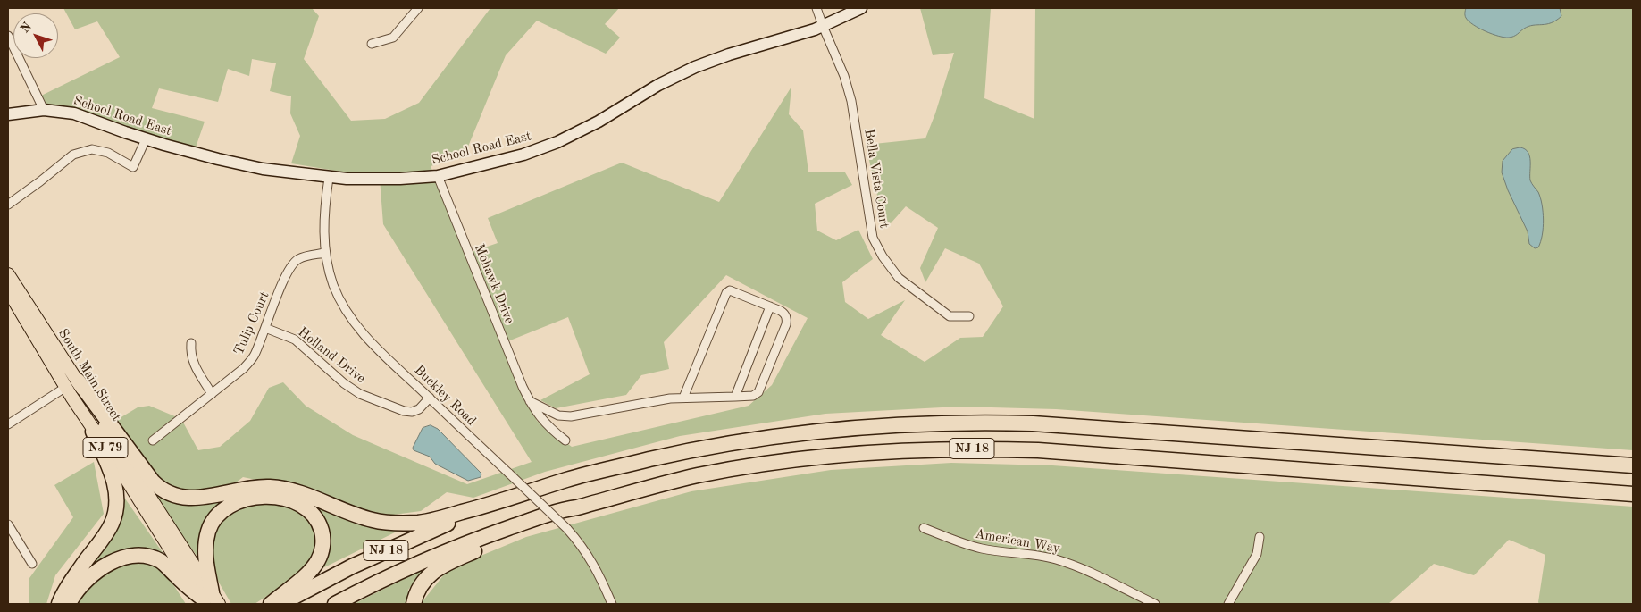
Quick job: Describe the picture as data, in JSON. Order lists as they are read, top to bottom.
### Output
{
  "streets": {
    "highway": ["NJ 18"],
    "main road": ["South Main Street", "NJ 79"],
    "street": [
      "School Road East",
      "Bella Vista Court",
      "Mohawk Drive",
      "Tulip Court",
      "Holland Drive",
      "Buckley Road",
      "American Way"
    ]
  },
  "crossings": [
    ["School Road East", "Bella Vista Court"],
    ["School Road East", "Mohawk Drive"],
    ["School Road East", "Buckley Road"],
    ["Tulip Court", "Holland Drive"],
    ["Tulip Court", "Buckley Road"],
    ["Holland Drive", "Buckley Road"]
  ],
  "north": "top left"
}
